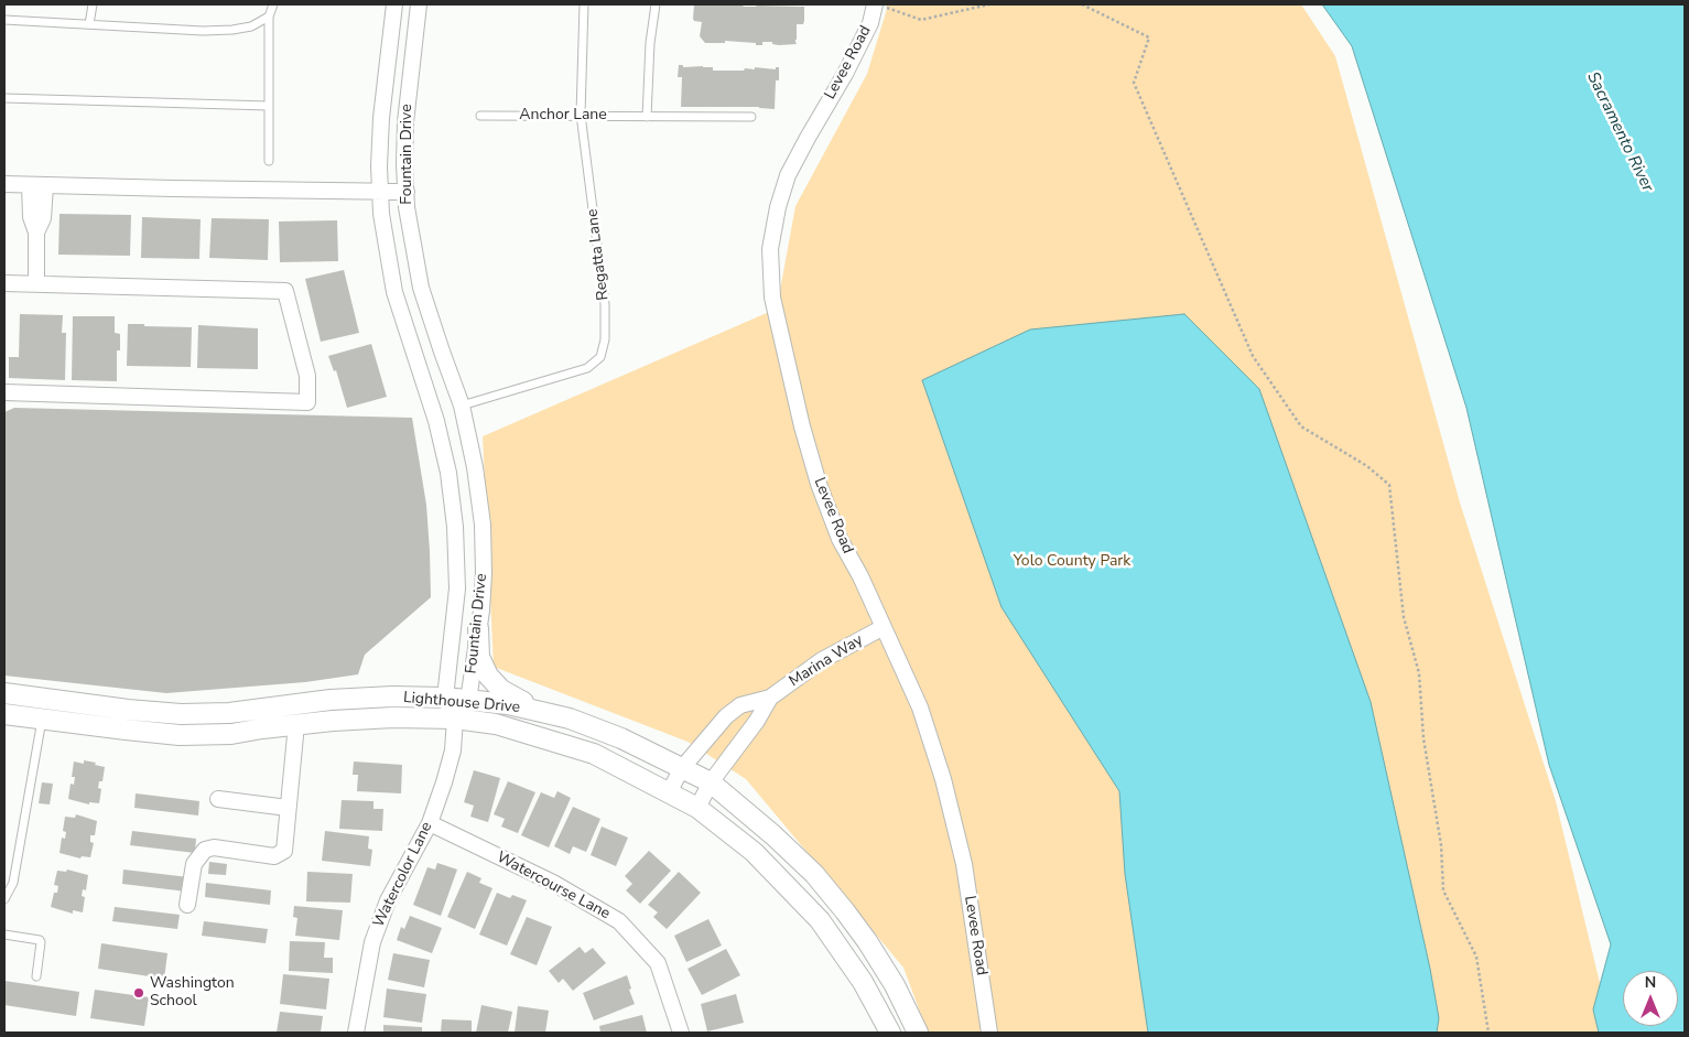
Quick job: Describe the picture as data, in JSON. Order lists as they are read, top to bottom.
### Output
{
  "streets": {
    "street": [
      "Levee Road",
      "Fountain Drive",
      "Marina Way",
      "Lighthouse Drive",
      "Watercolor Lane",
      "Watercourse Lane"
    ],
    "lane": ["Anchor Lane", "Regatta Lane"]
  },
  "crossings": [
    ["Levee Road", "Marina Way"],
    ["Anchor Lane", "Regatta Lane"],
    ["Fountain Drive", "Regatta Lane"],
    ["Fountain Drive", "Lighthouse Drive"],
    ["Fountain Drive", "Watercolor Lane"],
    ["Marina Way", "Lighthouse Drive"],
    ["Lighthouse Drive", "Watercolor Lane"],
    ["Watercolor Lane", "Watercourse Lane"]
  ],
  "water": ["Sacramento River"],
  "parks": ["Yolo County Park"],
  "places": ["Washington School"],
  "north": "top"
}
